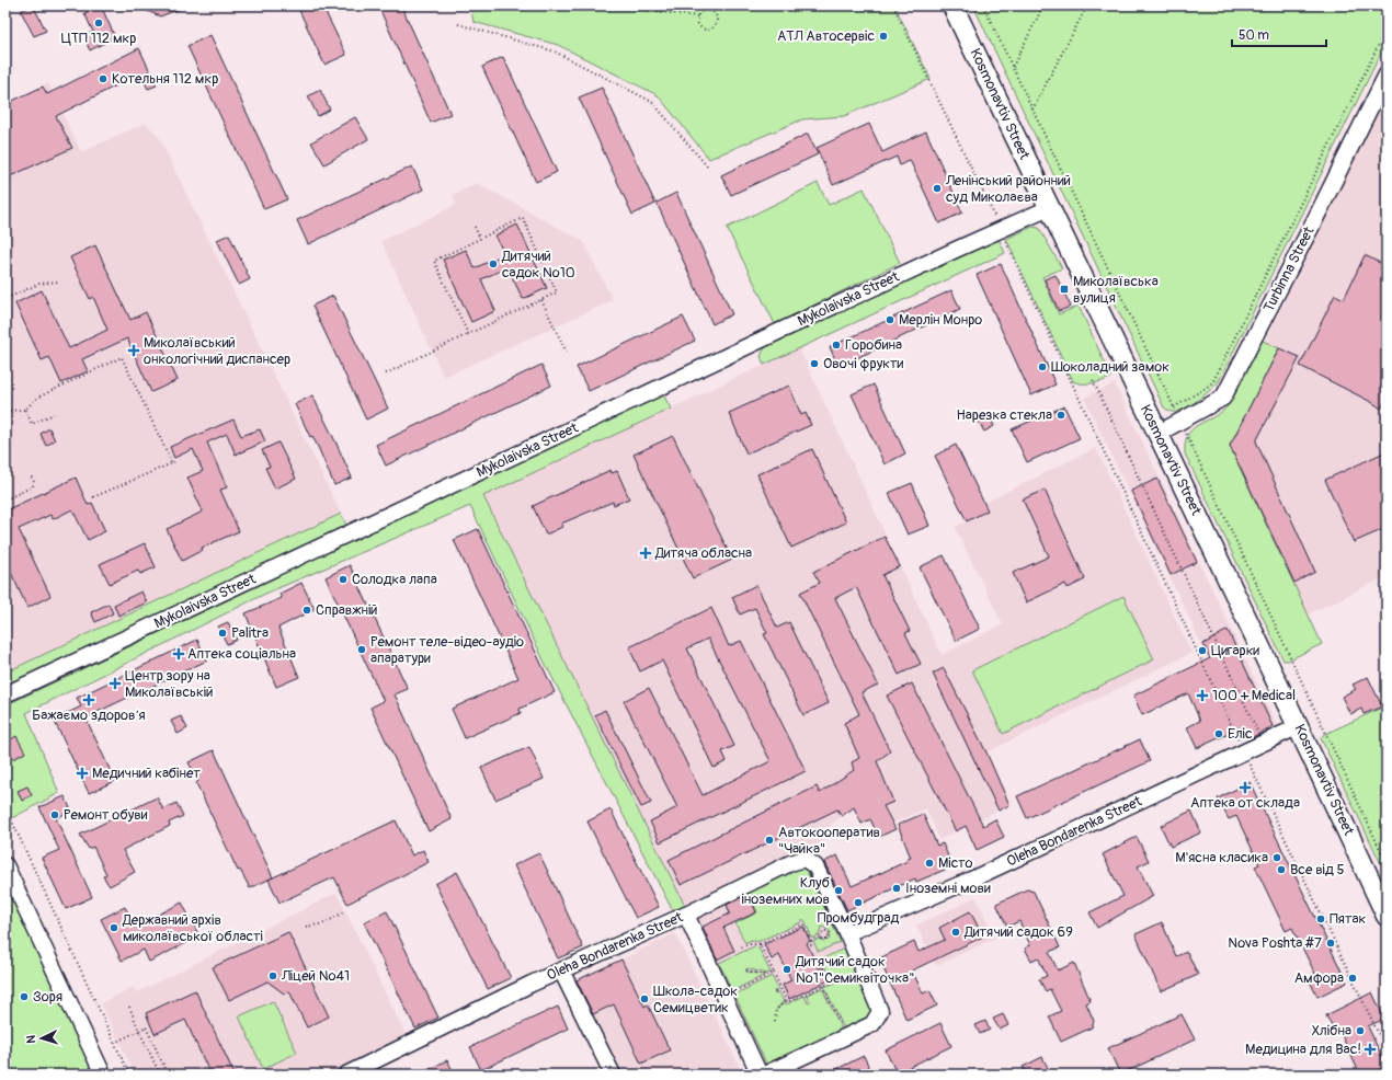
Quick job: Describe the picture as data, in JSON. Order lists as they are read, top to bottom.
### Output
{
  "streets": {
    "main road": ["Kosmonavtiv Street"],
    "street": ["Turbinna Street", "Mykolaivska Street", "Oleha Bondarenka Street"]
  },
  "crossings": [
    ["Kosmonavtiv Street", "Turbinna Street"],
    ["Kosmonavtiv Street", "Mykolaivska Street"],
    ["Kosmonavtiv Street", "Oleha Bondarenka Street"]
  ],
  "places": {
    "other": [
      "ЦТП 112 мкр",
      "АТЛ Автосервіс",
      "Котельня 112 мкр",
      "Ленінський районний суд Миколаєва",
      "Дитячий садок №10",
      "Мерлін Монро",
      "Горобина",
      "Овочі фрукти",
      "Шоколадний замок",
      "Нарезка стекла",
      "Солодка лапа",
      "Справжній",
      "Palitra",
      "Ремонт теле-відео-аудіо апаратури",
      "Цигарки",
      "Еліс",
      "Ремонт обуви",
      "Автокооператив \"Чайка\"",
      "М'ясна класика",
      "Місто",
      "Все від 5",
      "Іноземні мови",
      "Клуб іноземних мов",
      "Промбудград",
      "Пятак",
      "Державний архів миколаївської області",
      "Дитячий садок 69",
      "Nova Poshta #7",
      "Дитячий садок №1\"Семиквіточка\"",
      "Ліцей №41",
      "Амфора",
      "Зоря",
      "Школа-садок Семицветик",
      "Хлібна"
    ],
    "transit": ["Миколаївська вулиця"],
    "health": [
      "Миколаївський онкологічний диспансер",
      "Дитяча обласна",
      "Аптека соціальна",
      "Центр зору на Миколаївській",
      "100 + Medical",
      "Бажаємо здоровʼя",
      "Медичний кабінет",
      "Аптека от склада",
      "Медицина для Вас!"
    ]
  },
  "scale_bar": "50 m",
  "north": "left"
}
